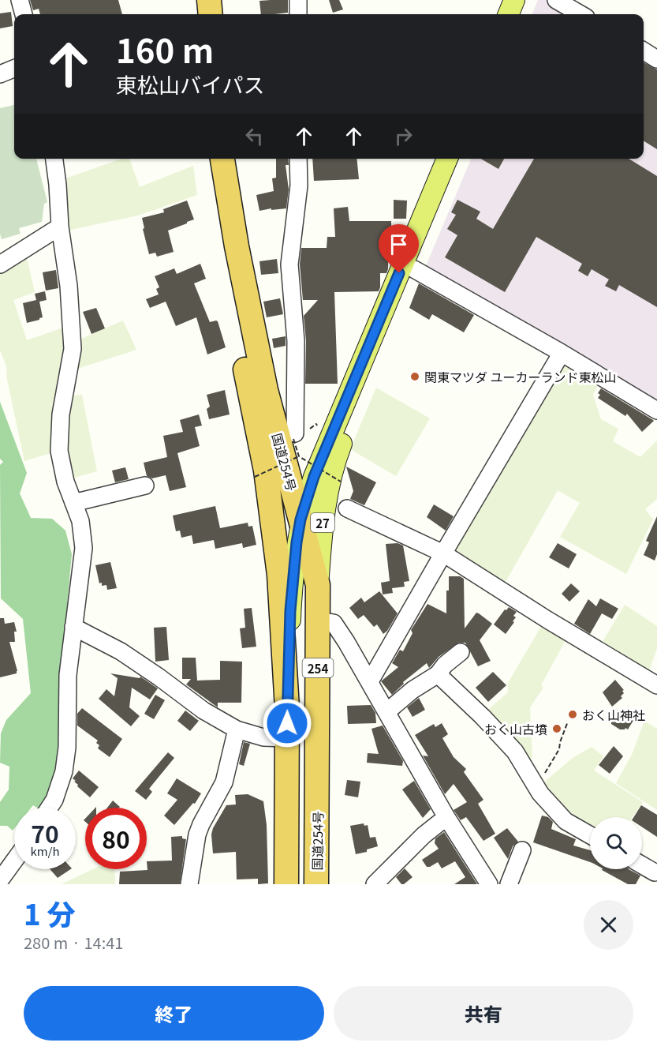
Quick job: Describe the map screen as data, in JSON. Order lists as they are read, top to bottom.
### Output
{
  "streets": {
    "highway": ["国道254号", "254"],
    "main road": ["27"]
  },
  "crossings": [
    ["国道254号", "27"]
  ],
  "places": ["関東マツダ ユーカーランド東松山", "おく山神社", "おく山古墳"],
  "page": {
    "turn": ["160 m", "東松山バイパス"],
    "speed": "70 km/h",
    "limit": "80",
    "heading": ["1 分", "280 m · 14:41"],
    "buttons": ["終了", "共有"]
  }
}
